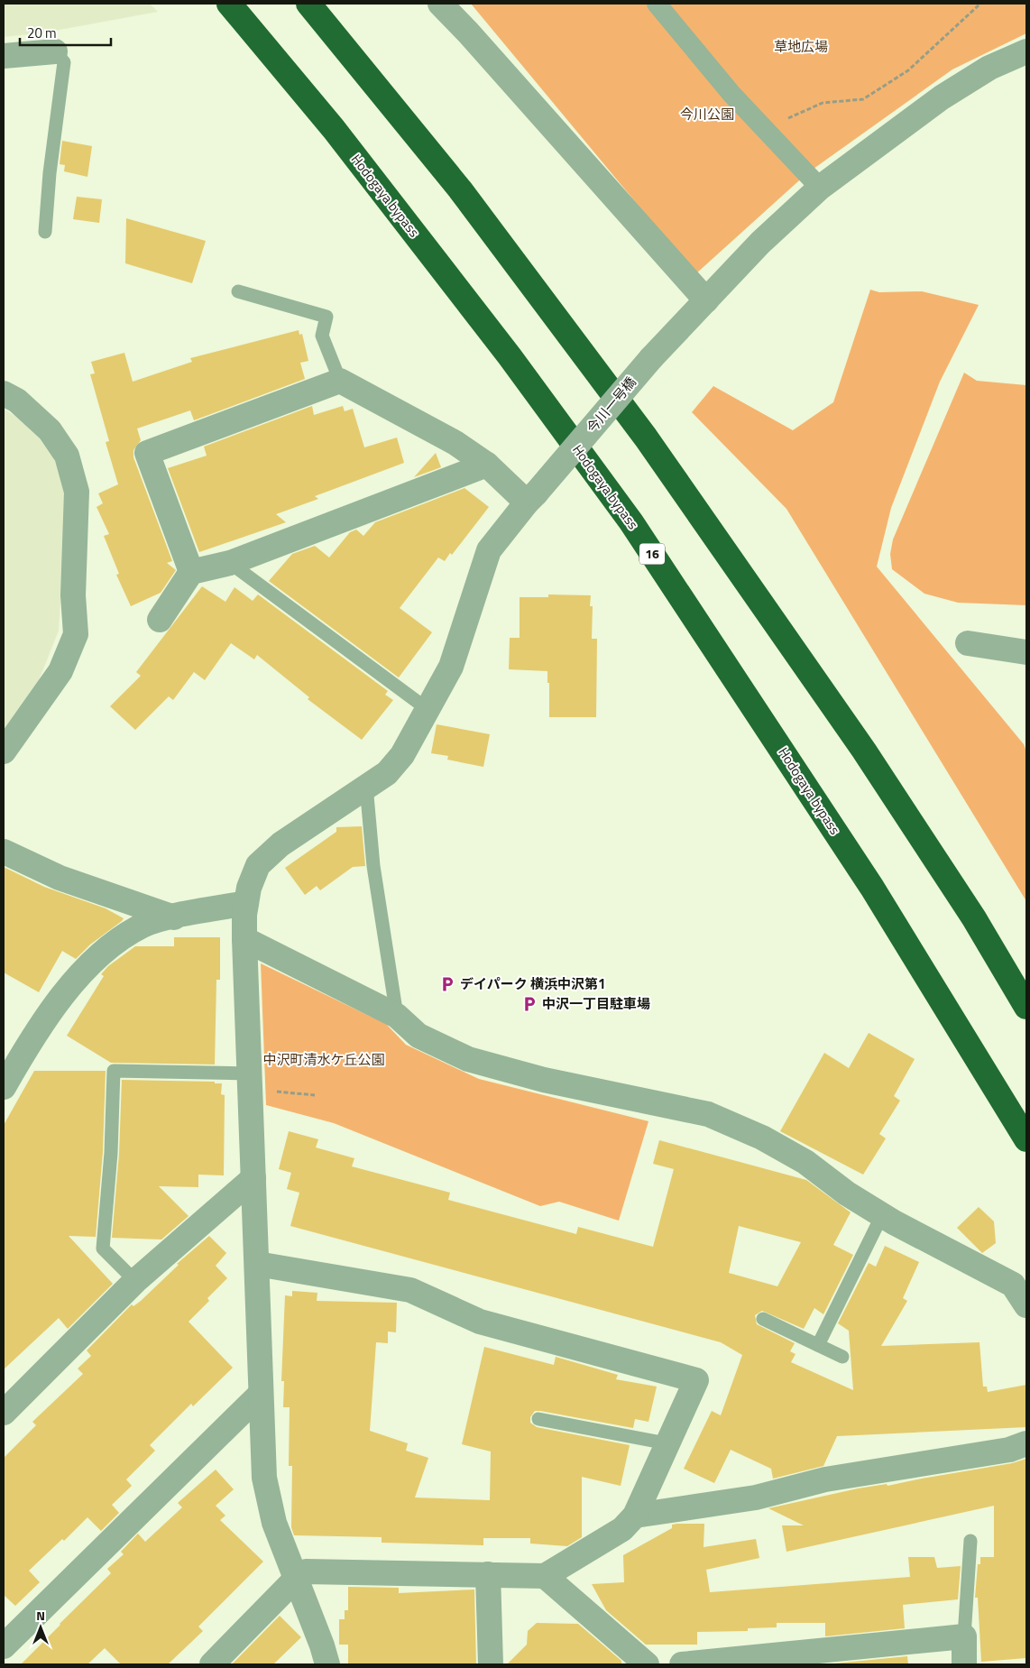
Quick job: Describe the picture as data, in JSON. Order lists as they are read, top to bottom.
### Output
{
  "streets": {
    "highway": ["Hodogaya bypass", "16"],
    "street": ["今川一号橋"]
  },
  "parks": ["草地広場", "今川公園", "中沢町清水ケ丘公園"],
  "places": {
    "parking": ["デイパーク 横浜中沢第1", "中沢一丁目駐車場"]
  },
  "scale_bar": "20 m",
  "north": "top"
}
